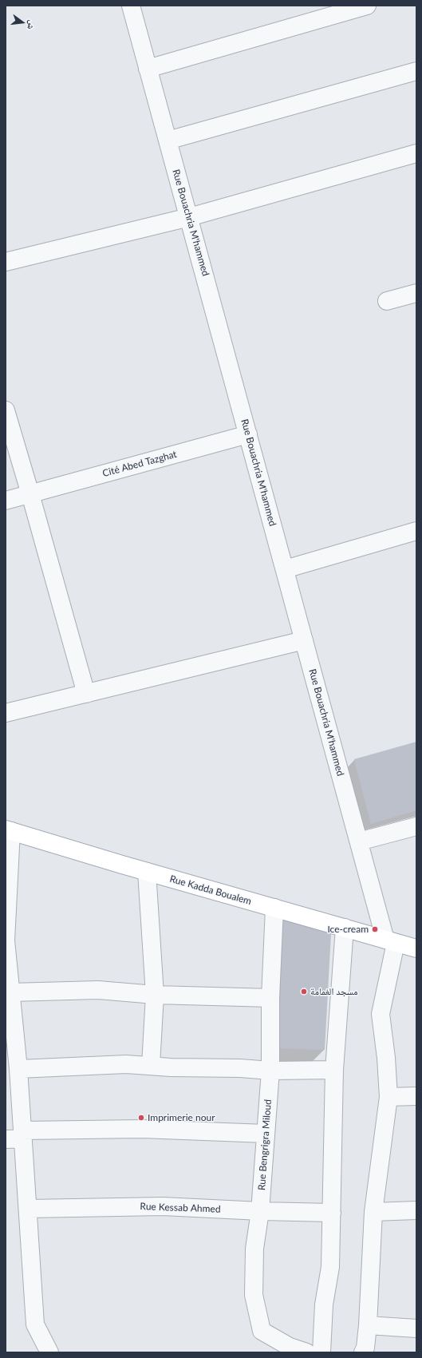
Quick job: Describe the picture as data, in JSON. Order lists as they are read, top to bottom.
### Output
{
  "streets": {
    "main road": ["Rue Kadda Boualem"],
    "street": [
      "Rue Bouachria M'hammed",
      "Cité Abed Tazghat",
      "Rue Bengrigra Miloud",
      "Rue Kessab Ahmed"
    ]
  },
  "crossings": [
    ["Rue Bouachria M'hammed", "Cité Abed Tazghat"],
    ["Rue Bouachria M'hammed", "Rue Kadda Boualem"],
    ["Rue Kadda Boualem", "Rue Bengrigra Miloud"],
    ["Rue Bengrigra Miloud", "Rue Kessab Ahmed"]
  ],
  "places": ["Ice-cream", "مسجد الغمامة", "Imprimerie nour"],
  "north": "right"
}
